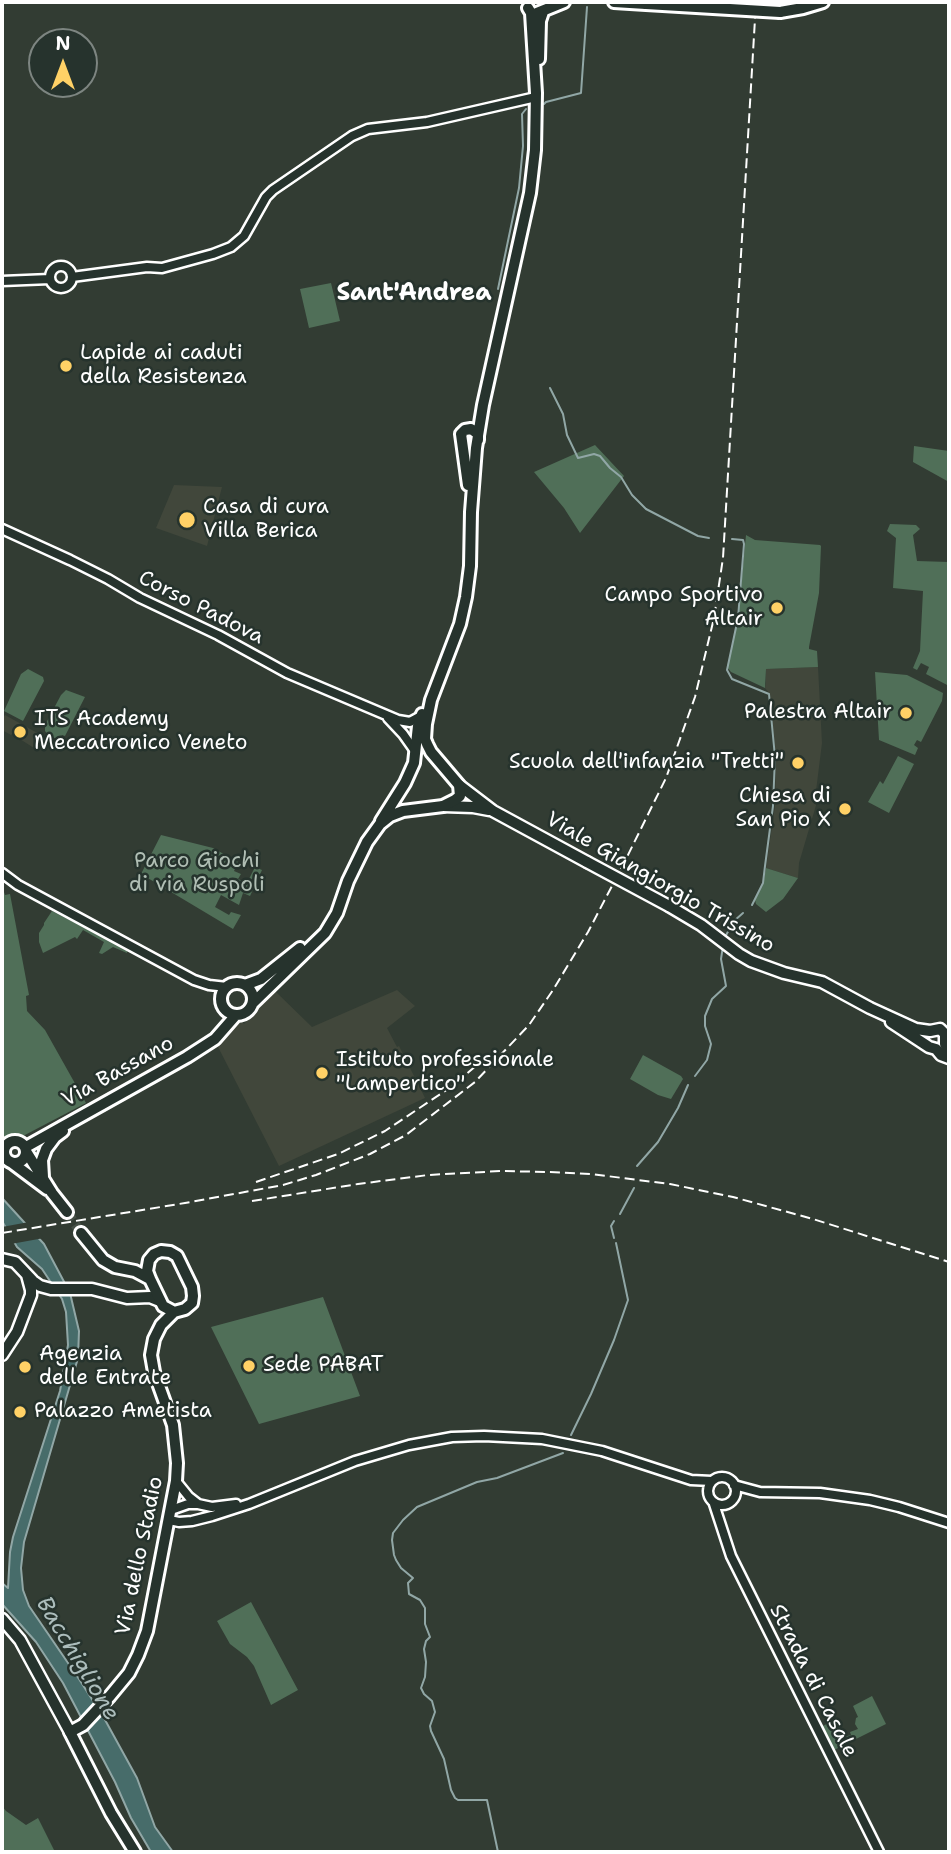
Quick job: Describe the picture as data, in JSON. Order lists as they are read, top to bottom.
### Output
{
  "streets": {
    "main road": ["Viale Giangiorgio Trissino", "Via Bassano", "Via dello Stadio"],
    "street": ["Corso Padova", "Strada di Casale"]
  },
  "crossings": [
    ["Corso Padova", "Viale Giangiorgio Trissino"],
    ["Viale Giangiorgio Trissino", "Via Bassano"]
  ],
  "districts": ["Sant'Andrea"],
  "water": ["Bacchiglione"],
  "parks": ["Parco Giochi di via Ruspoli"],
  "places": [
    "Lapide ai caduti della Resistenza",
    "Casa di cura Villa Berica",
    "Campo Sportivo Altair",
    "Palestra Altair",
    "ITS Academy Meccatronico Veneto",
    "Scuola dell'infanzia \"Tretti\"",
    "Chiesa di San Pio X",
    "Istituto professionale \"Lampertico\"",
    "Sede PABAT",
    "Agenzia delle Entrate",
    "Palazzo Ametista"
  ],
  "north": "top"
}
